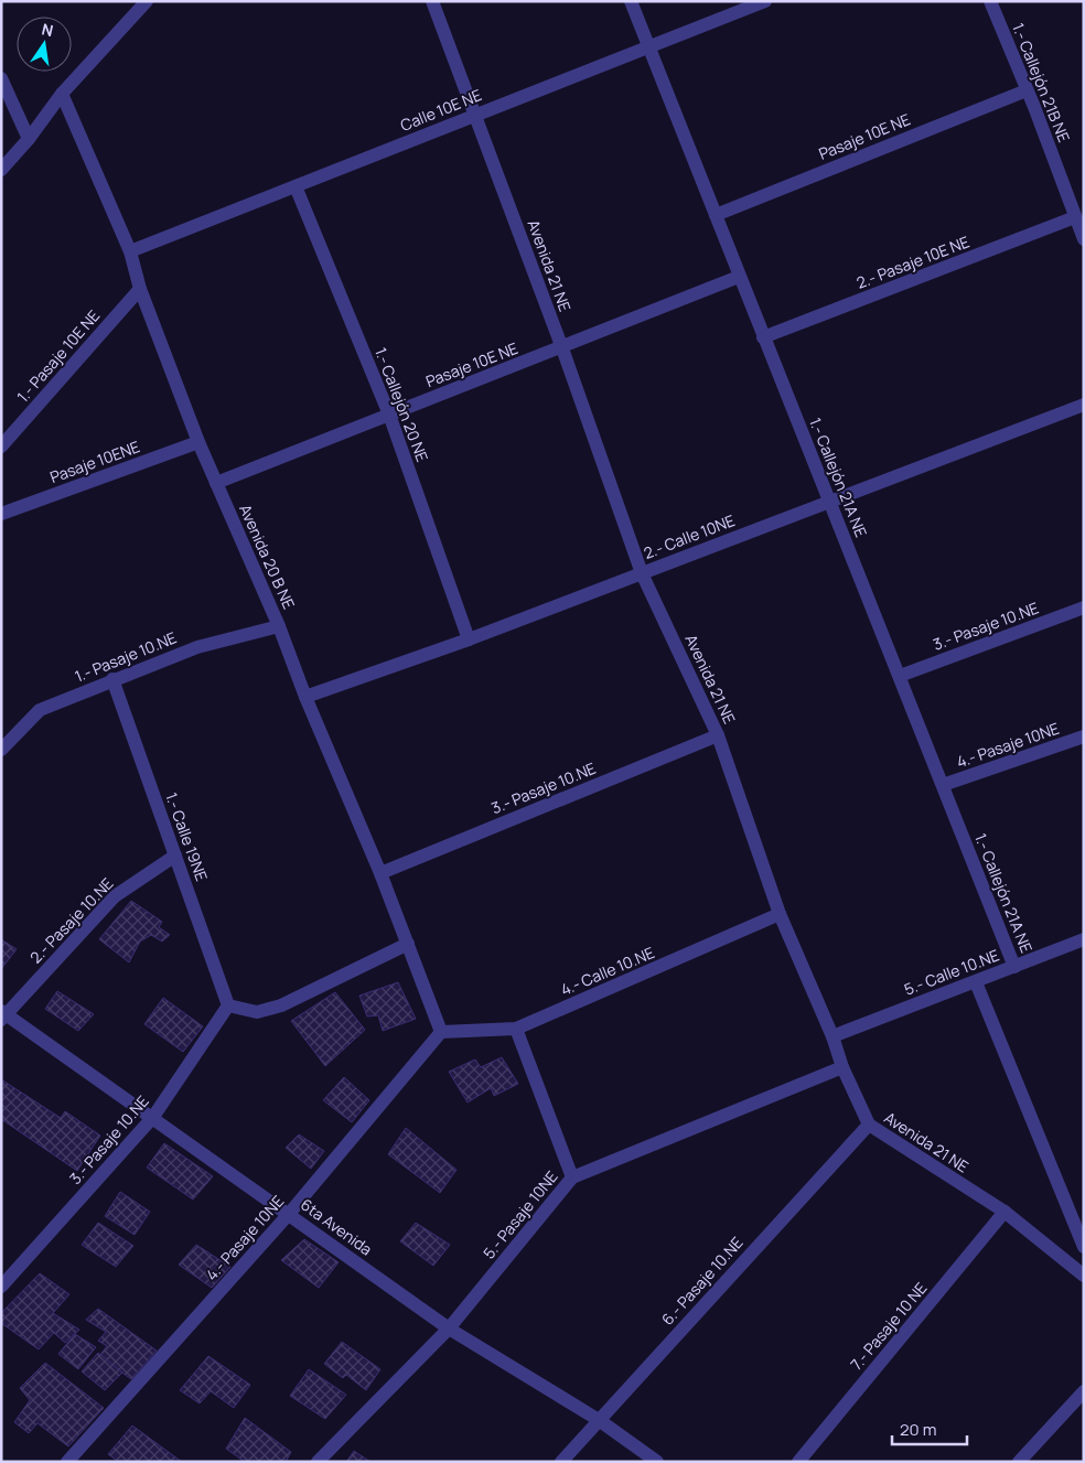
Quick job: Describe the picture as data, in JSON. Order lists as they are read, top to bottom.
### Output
{
  "streets": {
    "street": [
      "1.- Callejón 21B NE",
      "Calle 10E NE",
      "Pasaje 10E NE",
      "2.- Pasaje 10E NE",
      "Avenida 21 NE",
      "1.- Pasaje 10E NE",
      "1.- Callejón 20 NE",
      "Pasaje 10ENE",
      "1.- Callejón 21A NE",
      "2.- Calle 10NE",
      "Avenida 20 B NE",
      "3.- Pasaje 10.NE",
      "1.- Pasaje 10.NE",
      "4.- Pasaje 10NE",
      "1.- Calle 19NE",
      "2.- Pasaje 10.NE",
      "4.- Calle 10.NE",
      "5.- Calle 10.NE",
      "5.- Pasaje 10NE",
      "6ta Avenida",
      "6.- Pasaje 10.NE",
      "7.- Pasaje 10 NE"
    ]
  },
  "crossings": [
    ["1.- Callejón 21B NE", "Pasaje 10E NE"],
    ["1.- Callejón 21B NE", "2.- Pasaje 10E NE"],
    ["Calle 10E NE", "Avenida 21 NE"],
    ["Calle 10E NE", "1.- Callejón 20 NE"],
    ["Calle 10E NE", "1.- Callejón 21A NE"],
    ["Calle 10E NE", "Avenida 20 B NE"],
    ["Pasaje 10E NE", "Avenida 21 NE"],
    ["Pasaje 10E NE", "1.- Callejón 20 NE"],
    ["Pasaje 10E NE", "1.- Callejón 21A NE"],
    ["Pasaje 10E NE", "Avenida 20 B NE"],
    ["2.- Pasaje 10E NE", "1.- Callejón 21A NE"],
    ["Avenida 21 NE", "2.- Calle 10NE"],
    ["Avenida 21 NE", "3.- Pasaje 10.NE"],
    ["Avenida 21 NE", "4.- Calle 10.NE"],
    ["Avenida 21 NE", "5.- Calle 10.NE"],
    ["Avenida 21 NE", "5.- Pasaje 10NE"],
    ["Avenida 21 NE", "6.- Pasaje 10.NE"],
    ["Avenida 21 NE", "7.- Pasaje 10 NE"],
    ["1.- Pasaje 10E NE", "Avenida 20 B NE"],
    ["1.- Callejón 20 NE", "2.- Calle 10NE"],
    ["Pasaje 10ENE", "Avenida 20 B NE"],
    ["1.- Callejón 21A NE", "2.- Calle 10NE"],
    ["1.- Callejón 21A NE", "3.- Pasaje 10.NE"],
    ["1.- Callejón 21A NE", "4.- Pasaje 10NE"],
    ["1.- Callejón 21A NE", "5.- Calle 10.NE"],
    ["2.- Calle 10NE", "Avenida 20 B NE"],
    ["Avenida 20 B NE", "3.- Pasaje 10.NE"],
    ["Avenida 20 B NE", "1.- Pasaje 10.NE"],
    ["Avenida 20 B NE", "4.- Pasaje 10NE"],
    ["Avenida 20 B NE", "4.- Calle 10.NE"],
    ["3.- Pasaje 10.NE", "1.- Calle 19NE"],
    ["3.- Pasaje 10.NE", "6ta Avenida"],
    ["1.- Pasaje 10.NE", "1.- Calle 19NE"],
    ["4.- Pasaje 10NE", "4.- Calle 10.NE"],
    ["4.- Pasaje 10NE", "6ta Avenida"],
    ["1.- Calle 19NE", "2.- Pasaje 10.NE"],
    ["2.- Pasaje 10.NE", "6ta Avenida"],
    ["5.- Pasaje 10NE", "6ta Avenida"],
    ["6ta Avenida", "6.- Pasaje 10.NE"]
  ],
  "scale_bar": "20 m",
  "north": "top"
}
